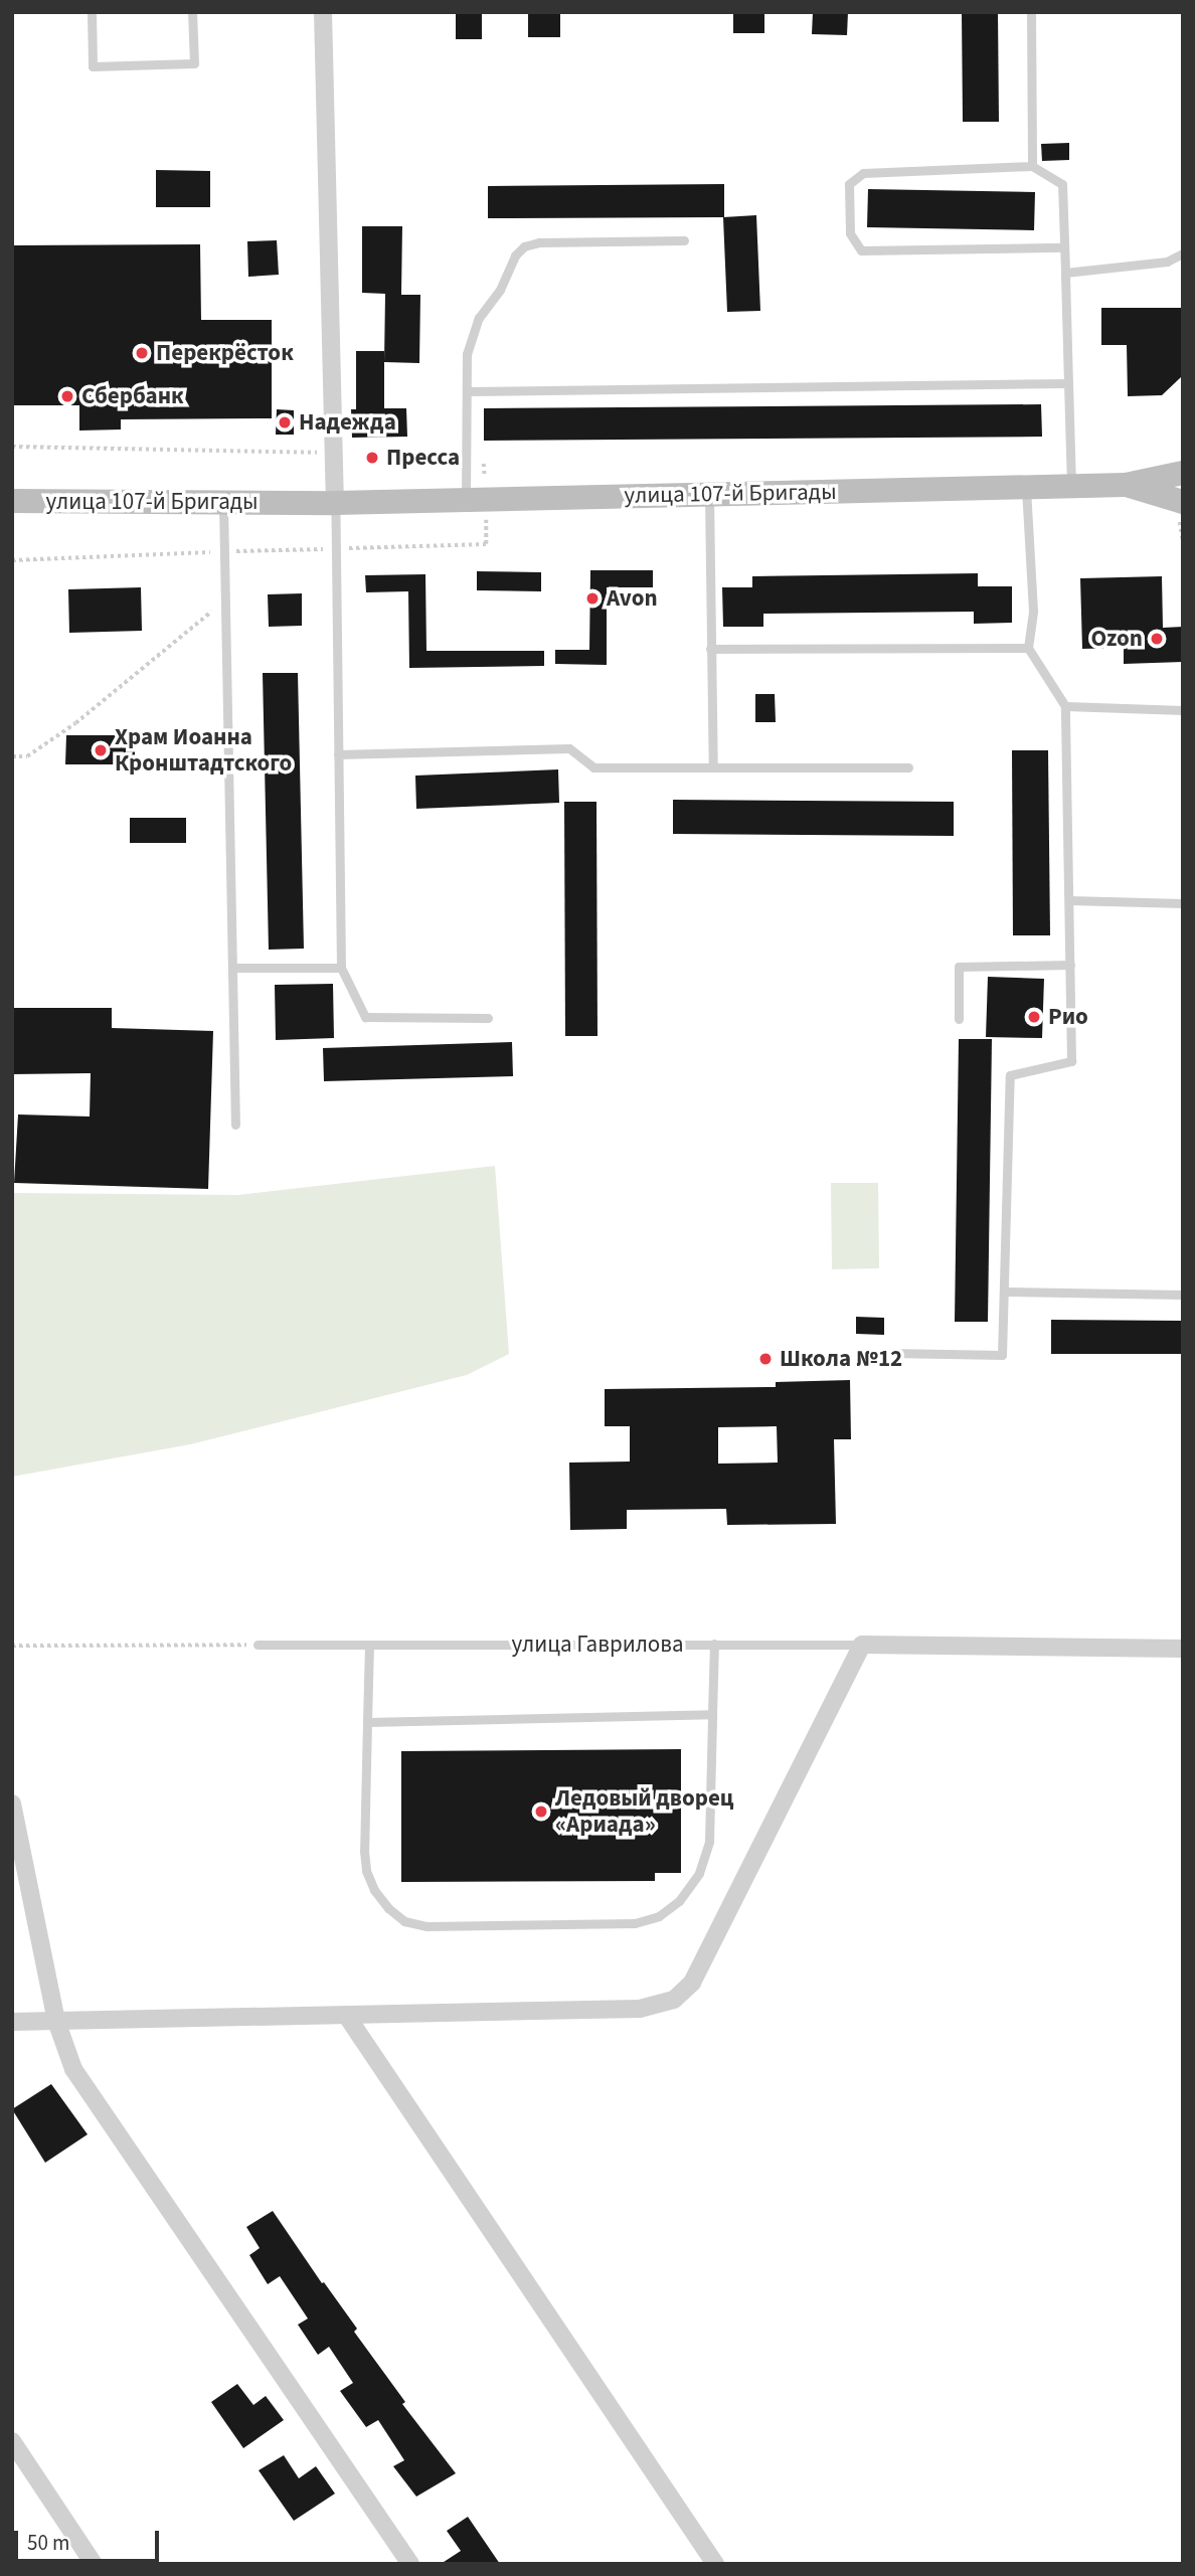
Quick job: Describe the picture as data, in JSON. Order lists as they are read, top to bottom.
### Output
{
  "streets": {
    "main road": ["улица 107-й Бригады"],
    "street": ["улица Гаврилова"]
  },
  "places": [
    "Перекрёсток",
    "Сбербанк",
    "Надежда",
    "Пресса",
    "Avon",
    "Ozon",
    "Храм Иоанна Кронштадтского",
    "Рио",
    "Школа №12",
    "Ледовый дворец «Ариада»"
  ],
  "scale_bar": "50 m"
}
